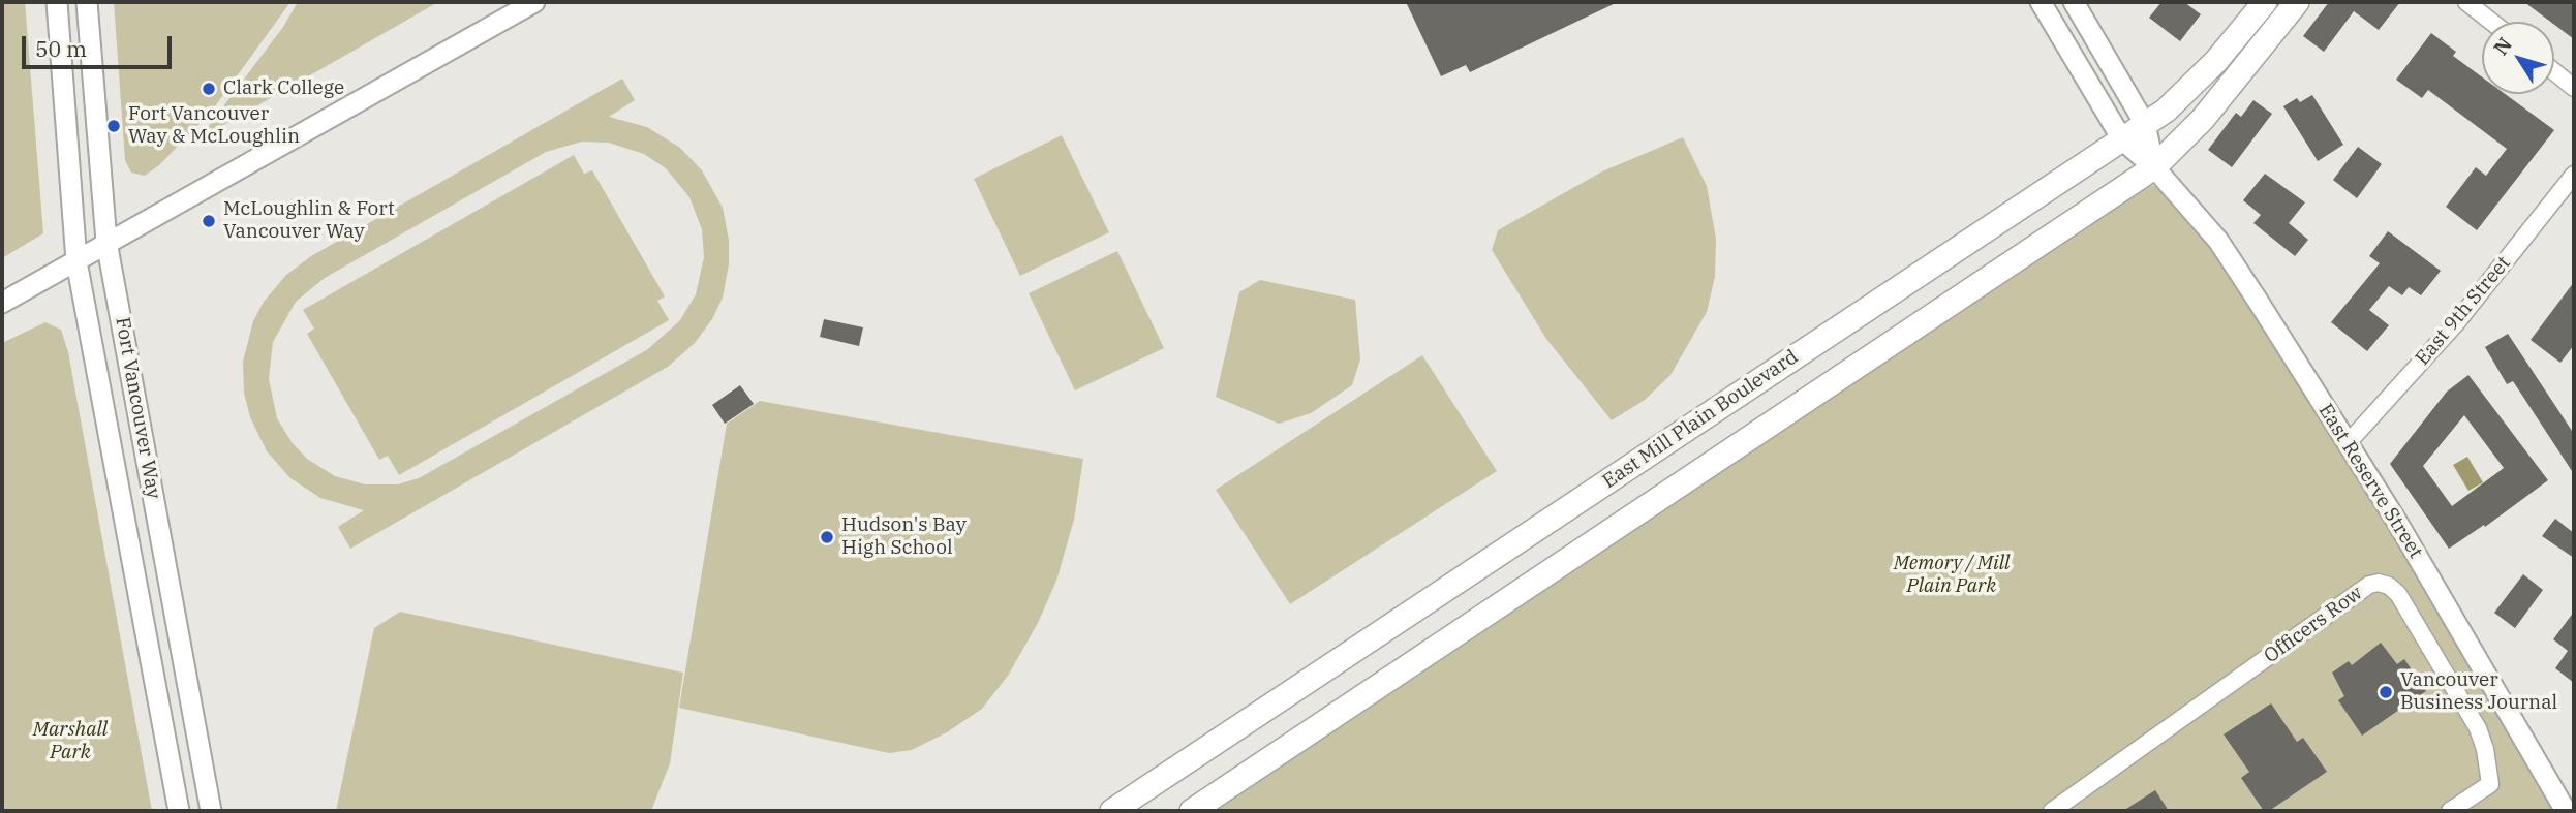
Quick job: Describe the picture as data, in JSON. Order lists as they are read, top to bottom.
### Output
{
  "streets": {
    "main road": ["East Mill Plain Boulevard"],
    "street": [
      "East 9th Street",
      "Fort Vancouver Way",
      "East Reserve Street",
      "Officers Row"
    ]
  },
  "crossings": [
    ["East 9th Street", "East Reserve Street"],
    ["East Mill Plain Boulevard", "East Reserve Street"]
  ],
  "parks": ["Memory / Mill Plain Park", "Marshall Park"],
  "places": [
    "Clark College",
    "Fort Vancouver Way & McLoughlin",
    "McLoughlin & Fort Vancouver Way",
    "Hudson's Bay High School",
    "Vancouver Business Journal"
  ],
  "scale_bar": "50 m",
  "north": "top left"
}
